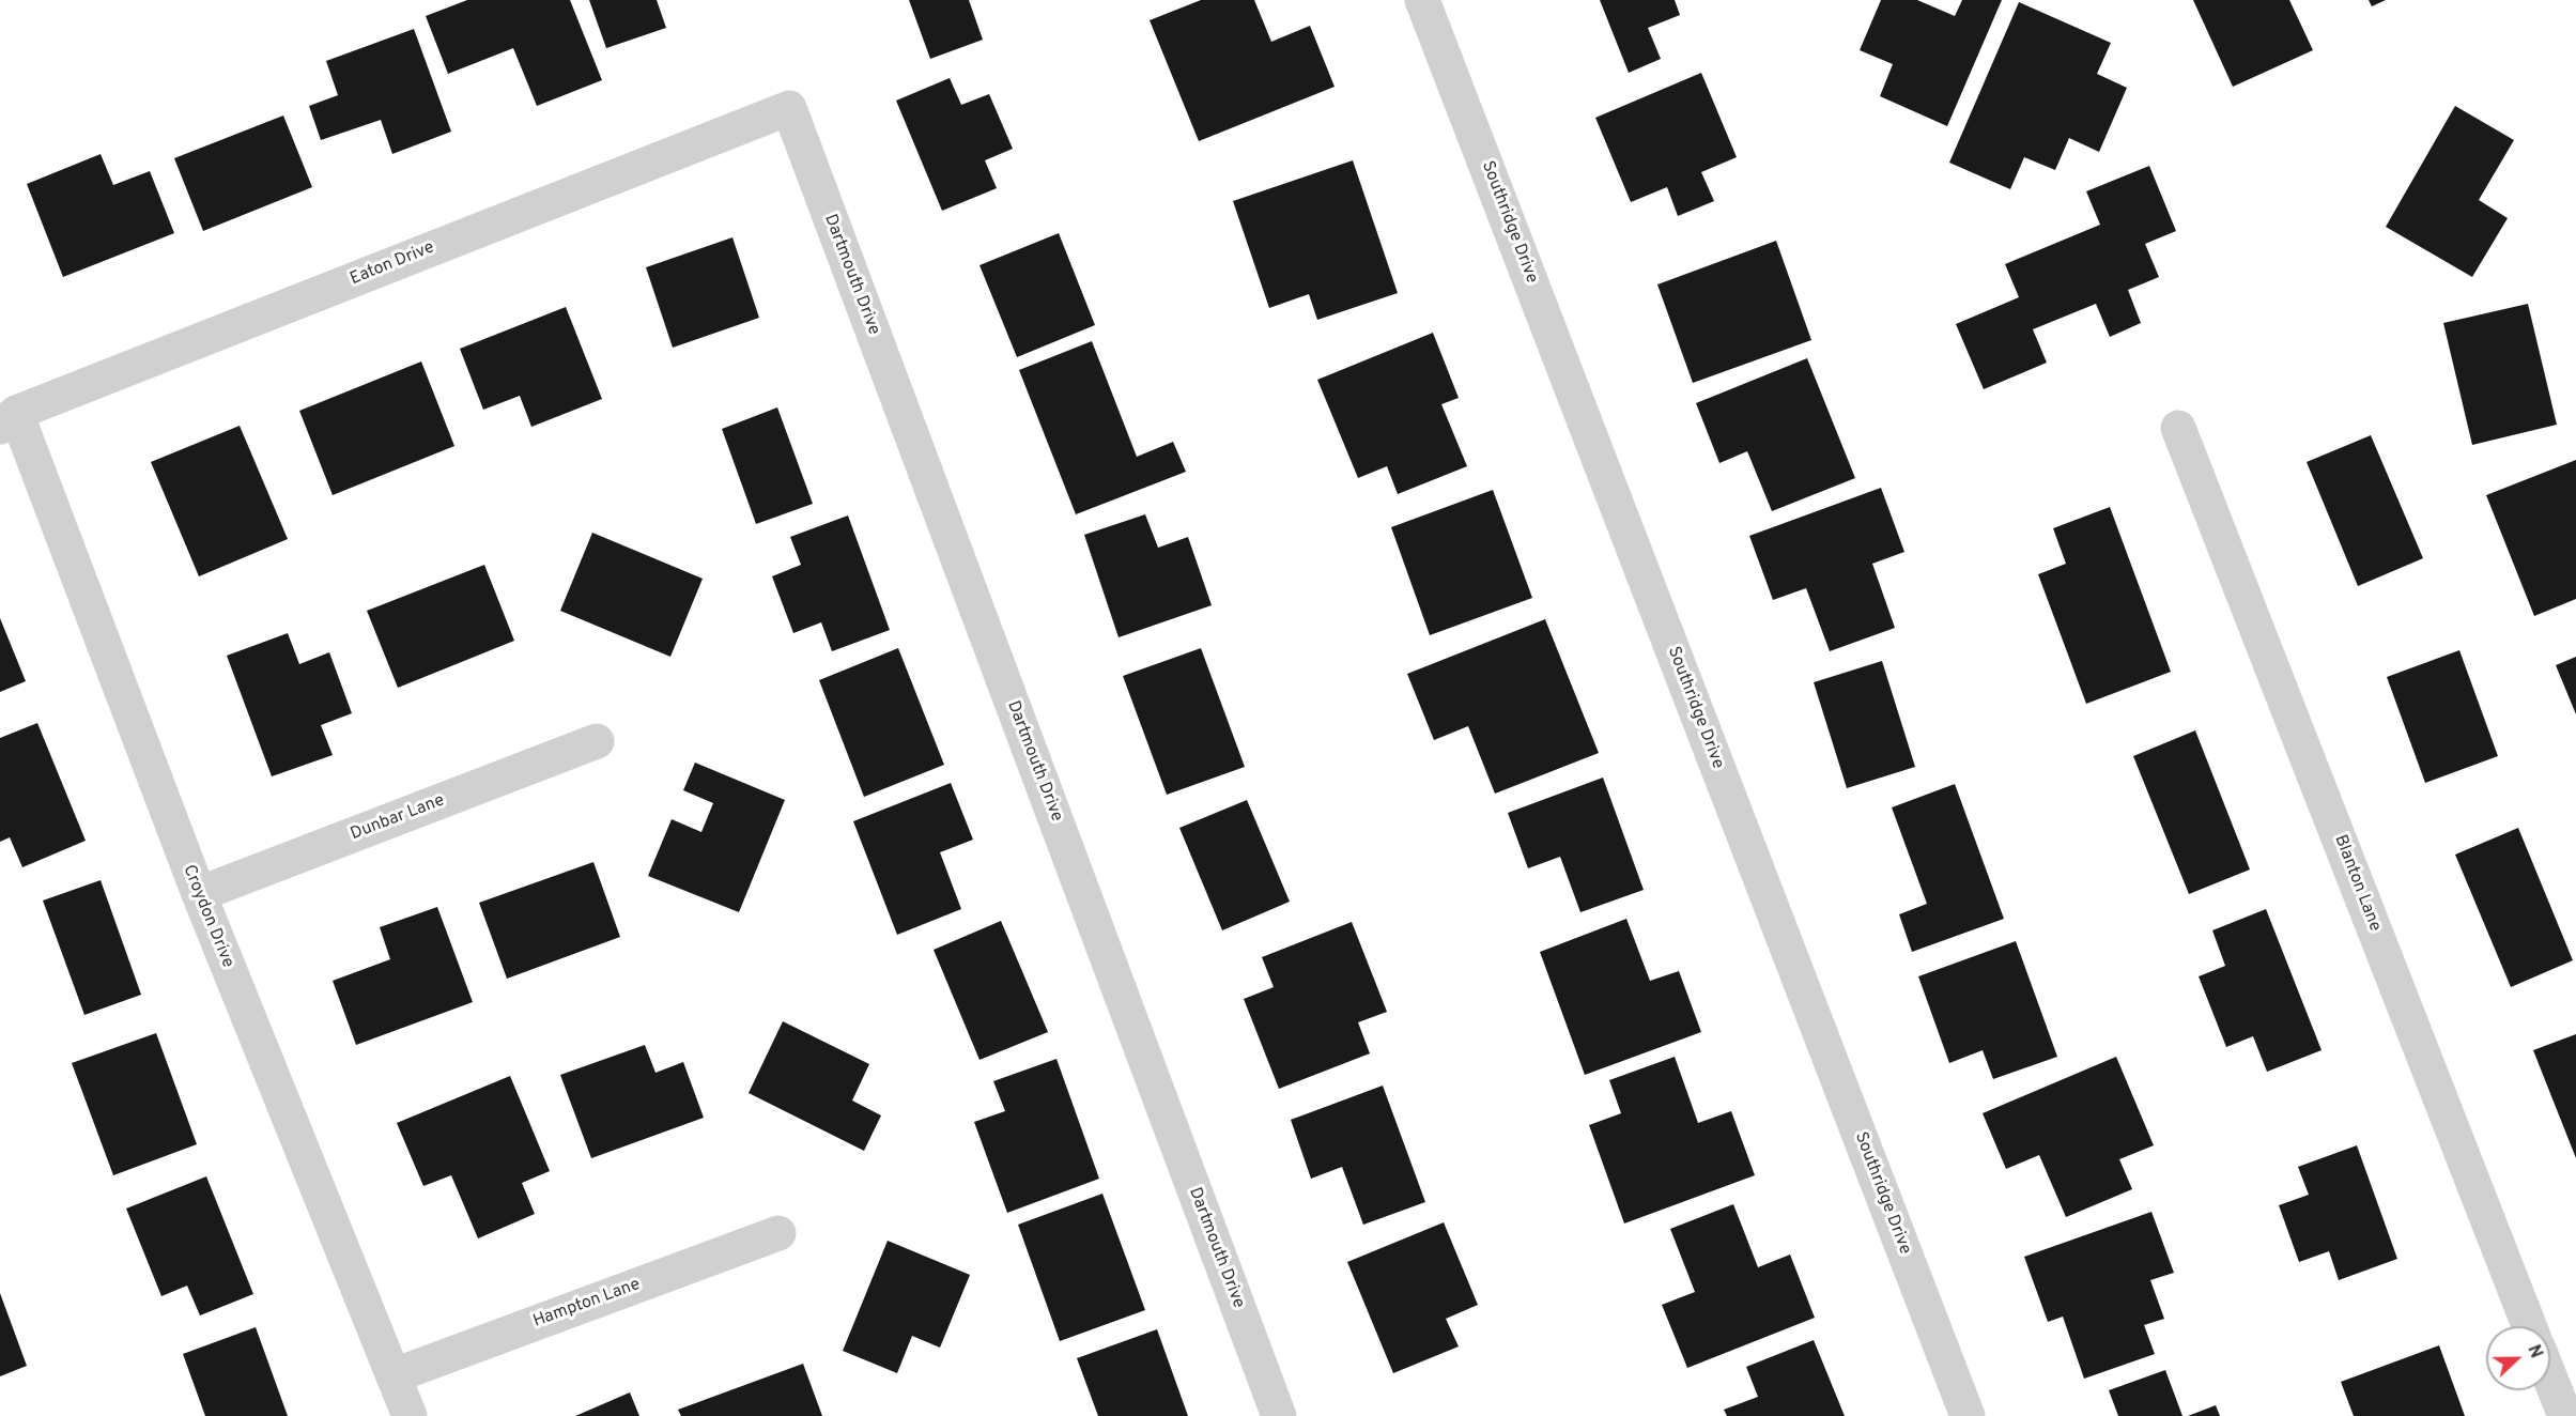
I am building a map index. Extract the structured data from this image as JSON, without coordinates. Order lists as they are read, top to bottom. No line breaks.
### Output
{"streets":{"street":["Southridge Drive","Eaton Drive","Dartmouth Drive","Dunbar Lane","Blanton Lane","Croydon Drive","Hampton Lane"]},"crossings":[["Eaton Drive","Dartmouth Drive"],["Eaton Drive","Croydon Drive"],["Dunbar Lane","Croydon Drive"],["Croydon Drive","Hampton Lane"]],"north":"right"}
